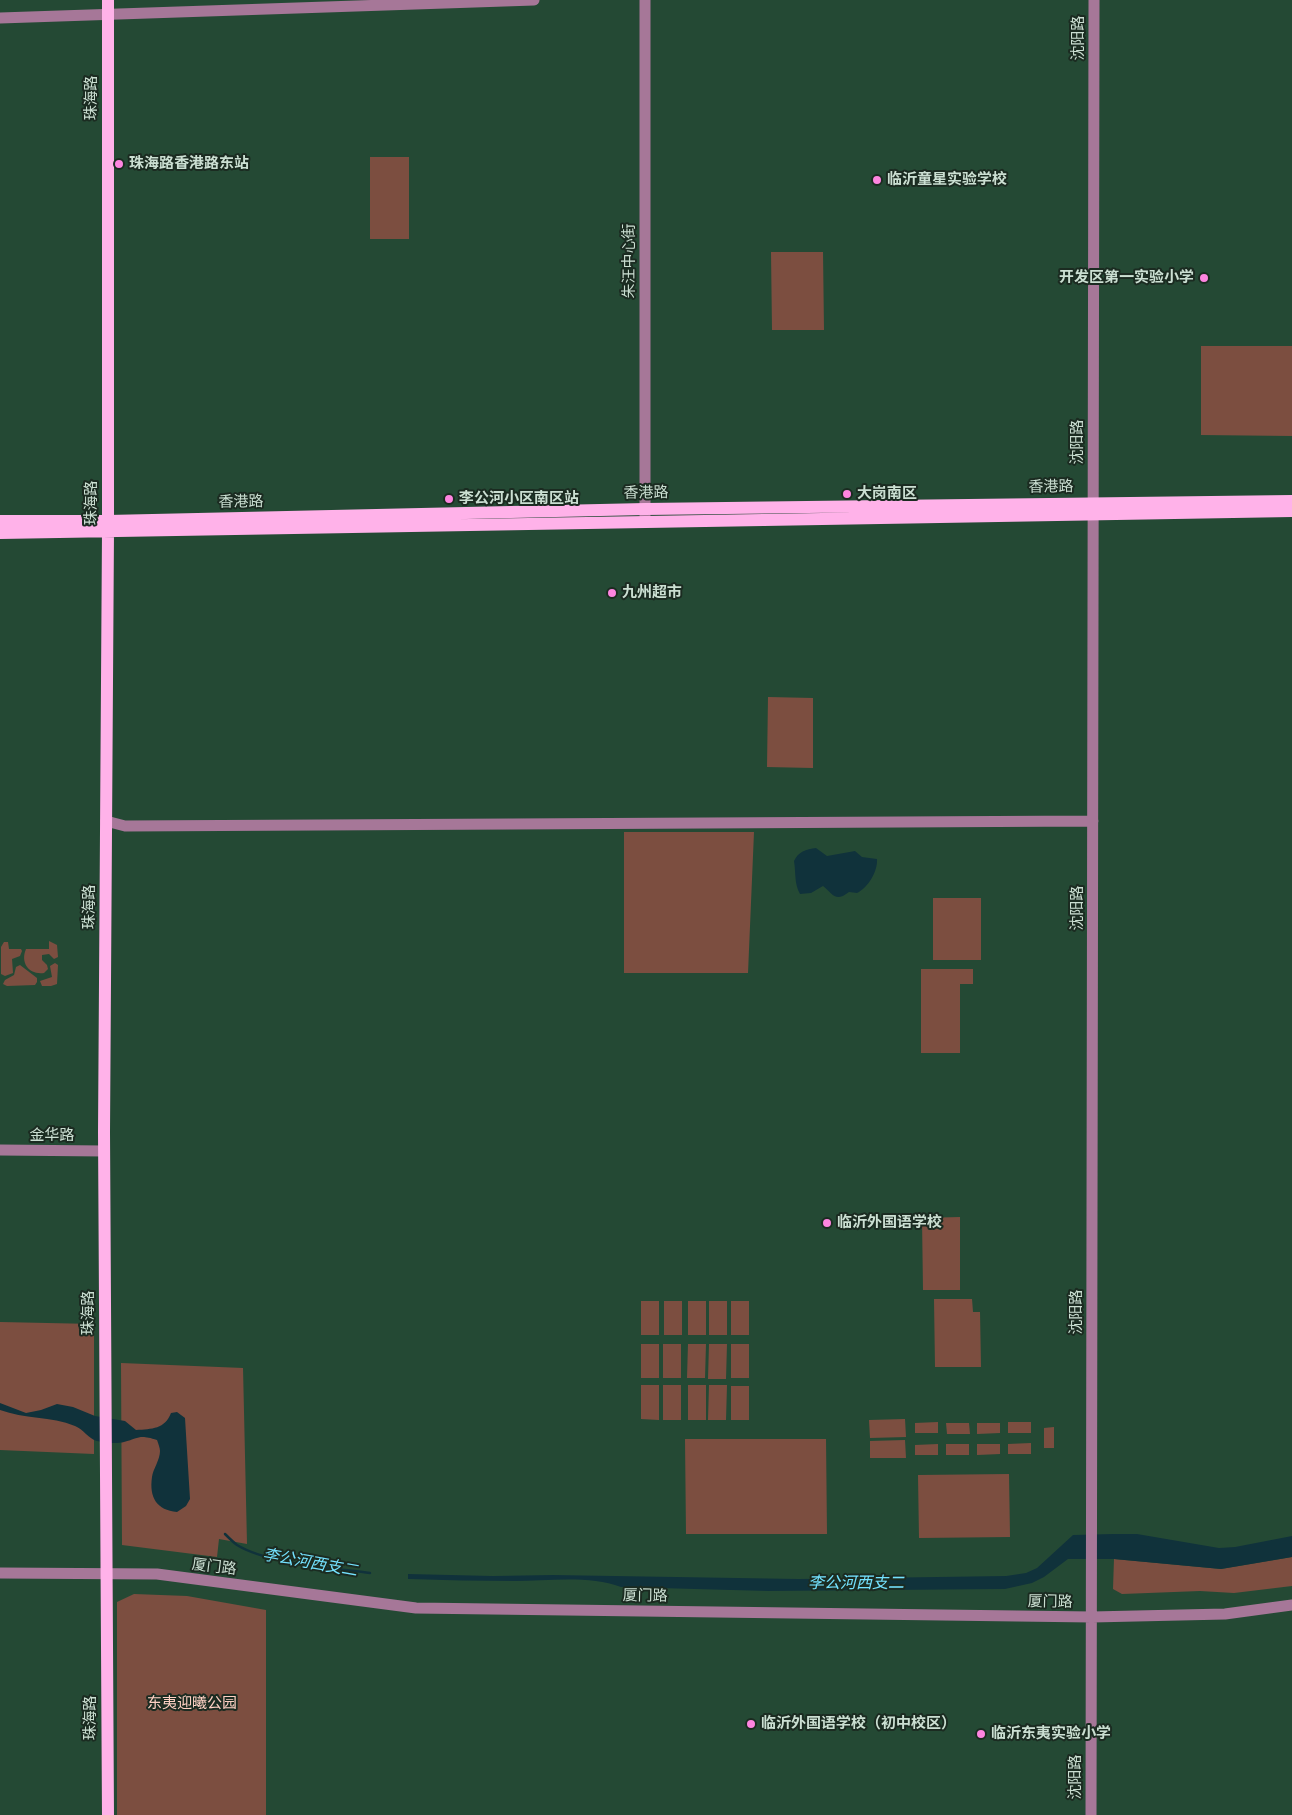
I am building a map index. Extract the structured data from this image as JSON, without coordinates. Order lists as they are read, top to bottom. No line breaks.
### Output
{"streets":{"main road":["珠海路","香港路"],"street":["沈阳路","朱汪中心街","金华路","厦门路"]},"crossings":[["沈阳路","香港路"],["沈阳路","厦门路"],["珠海路","香港路"],["珠海路","金华路"],["珠海路","厦门路"],["朱汪中心街","香港路"]],"water":["李公河西支二"],"parks":["东夷迎曦公园"],"places":["珠海路香港路东站","临沂童星实验学校","开发区第一实验小学","大岗南区","李公河小区南区站","九州超市","临沂外国语学校","临沂外国语学校（初中校区）","临沂东夷实验小学"]}
